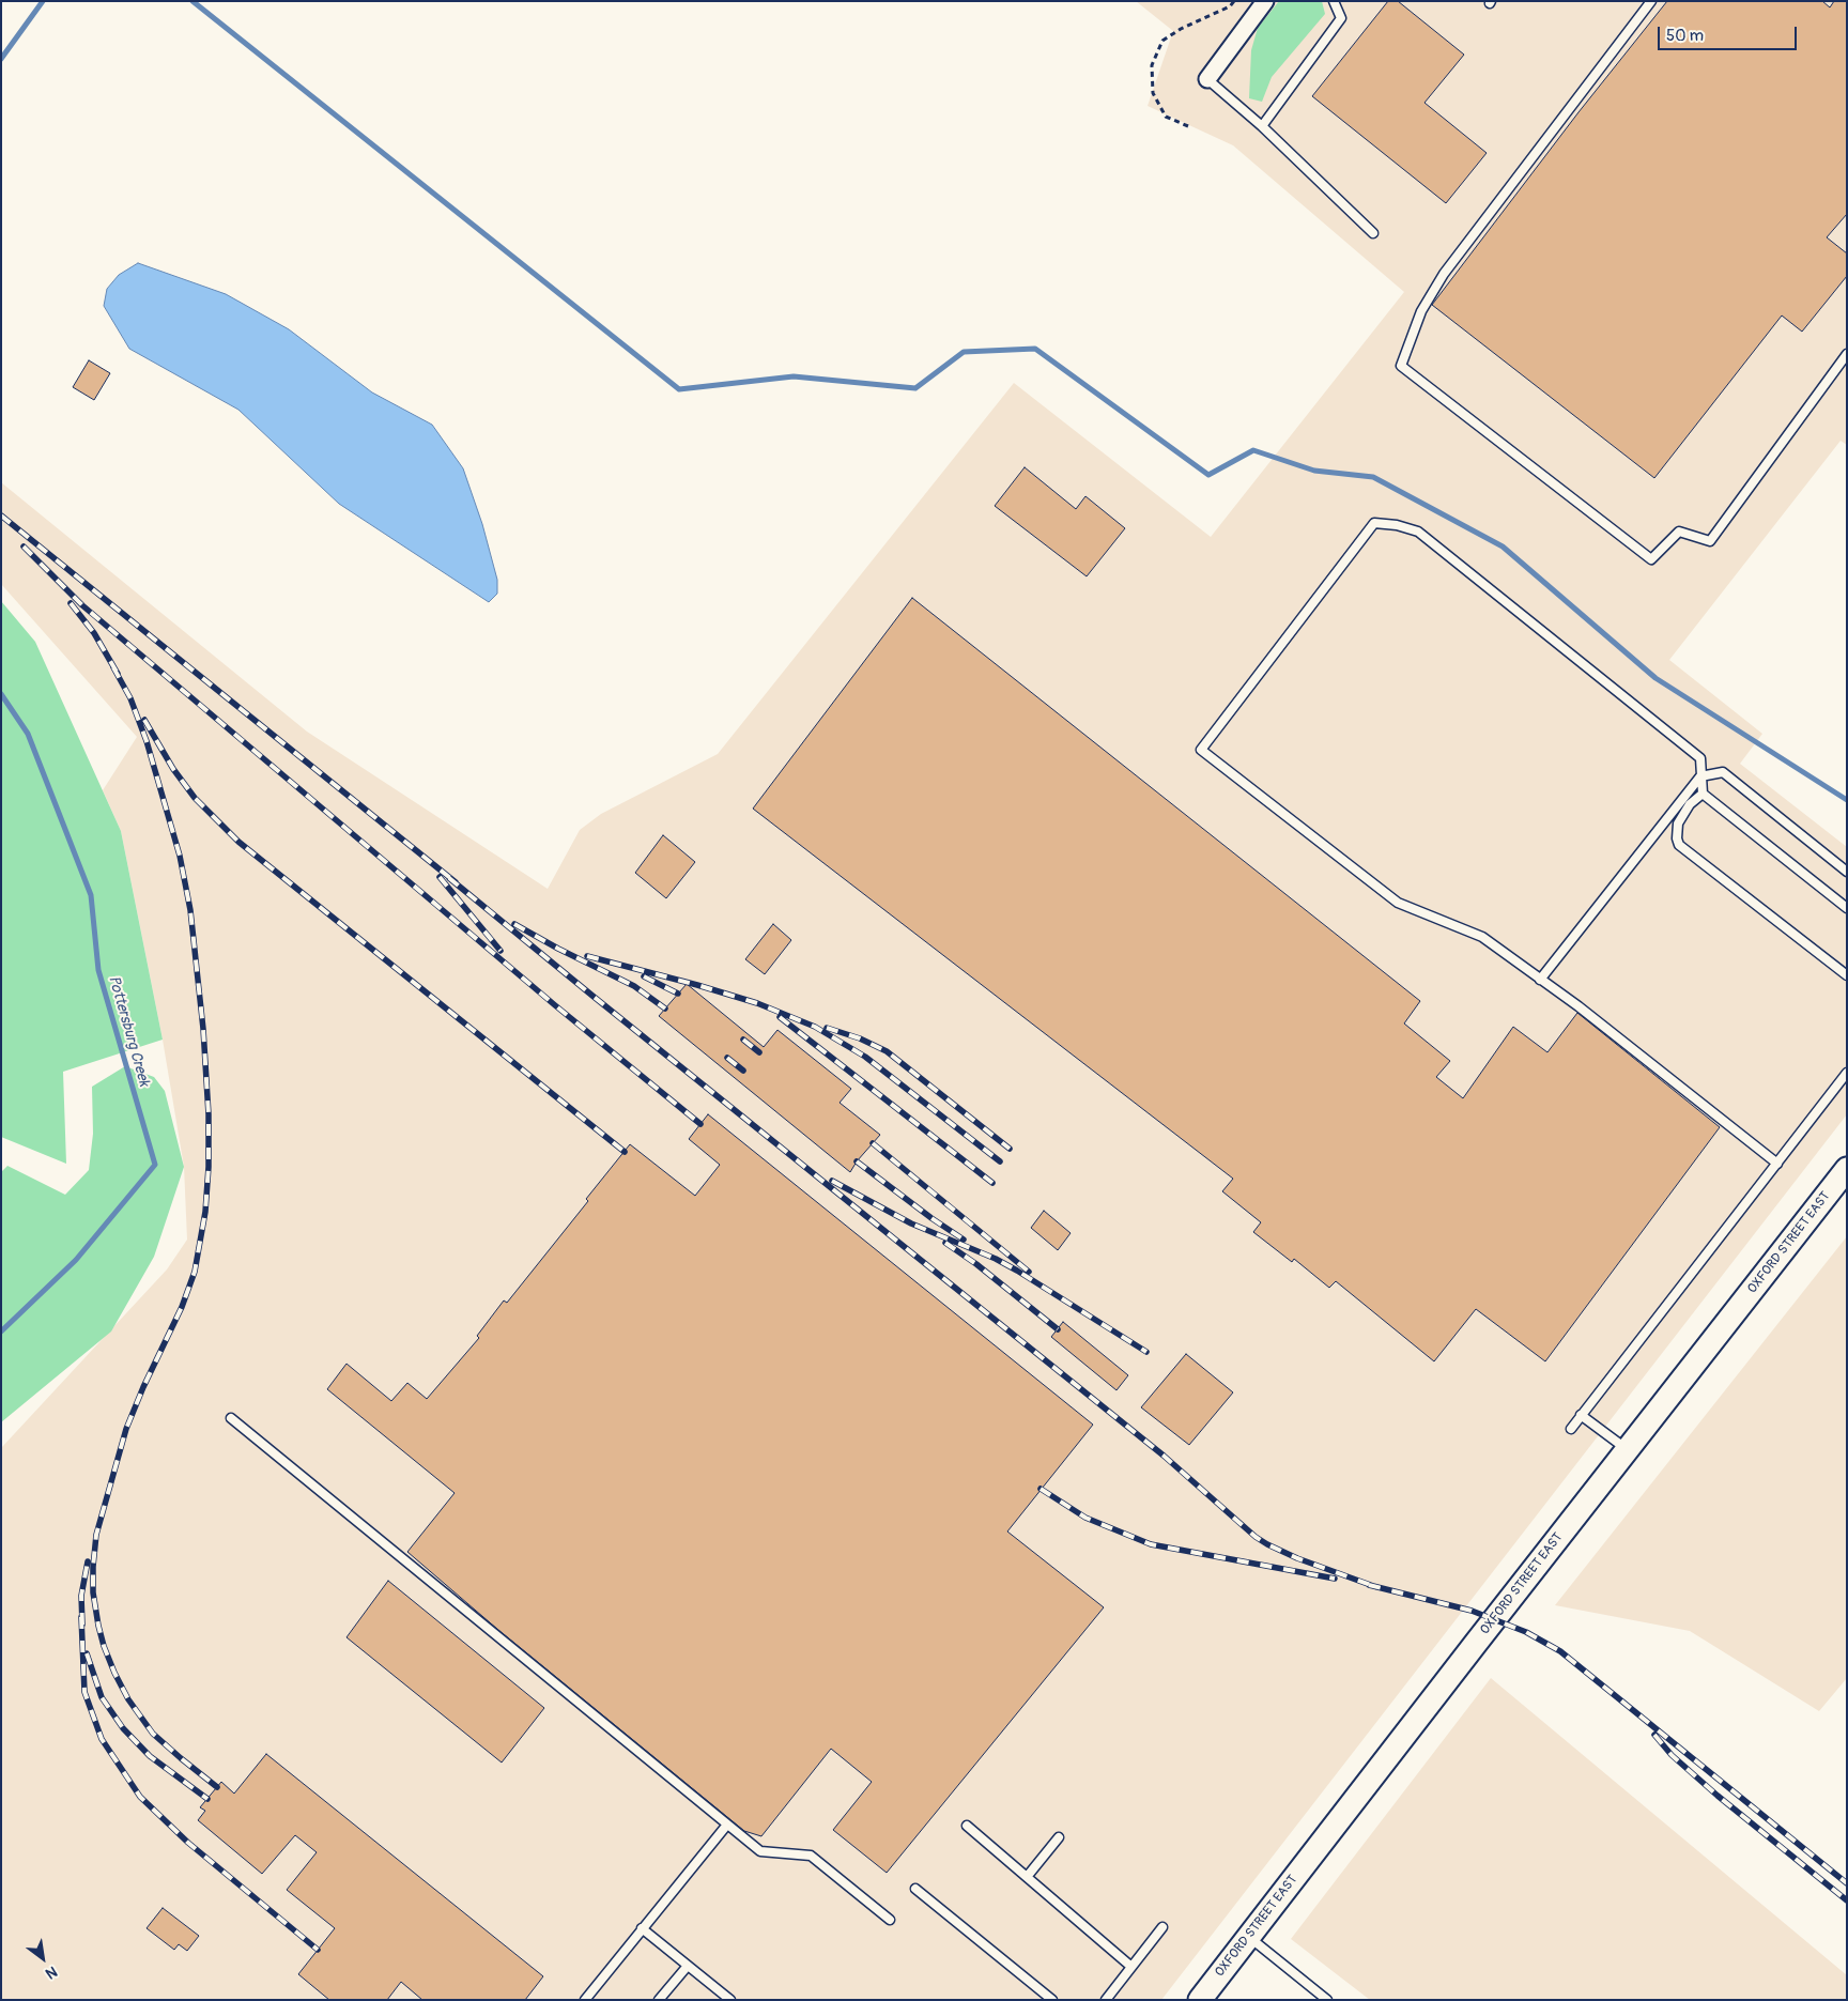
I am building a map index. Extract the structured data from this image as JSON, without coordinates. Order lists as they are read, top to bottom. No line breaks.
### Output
{"streets":{"main road":["OXFORD STREET EAST"]},"water":["Pottersburg Creek"],"scale_bar":"50 m","north":"bottom right"}
